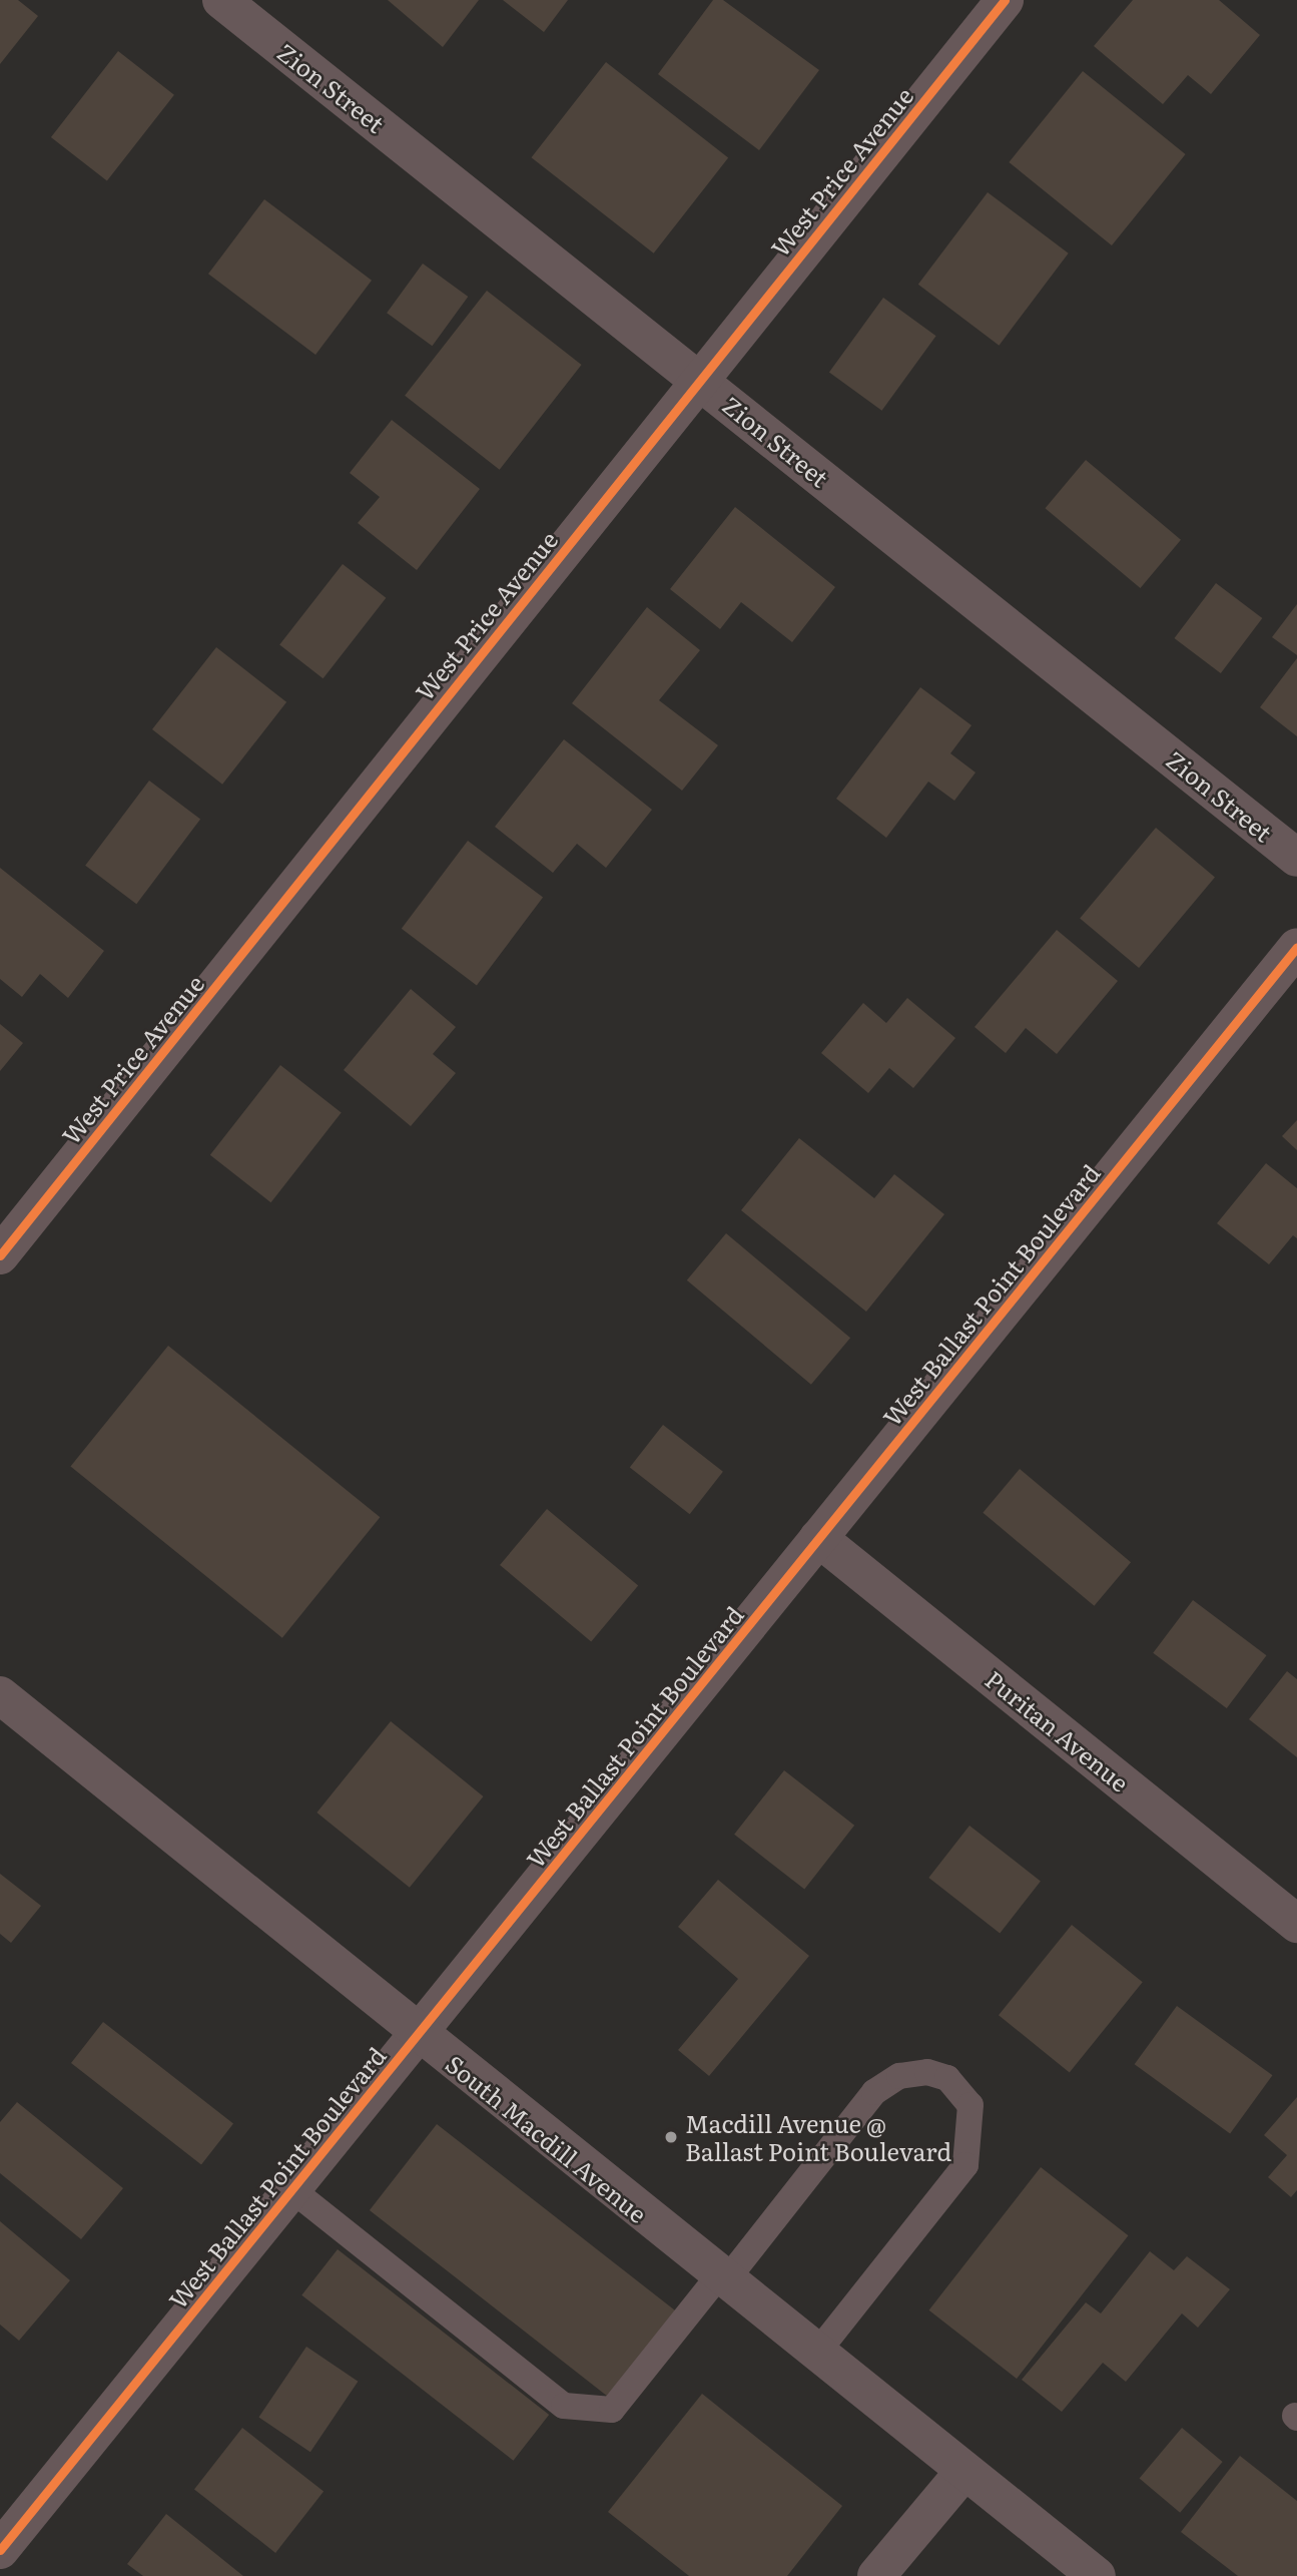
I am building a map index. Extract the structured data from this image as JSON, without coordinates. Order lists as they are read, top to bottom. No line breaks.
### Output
{"streets":{"street":["Zion Street","West Price Avenue","West Ballast Point Boulevard","Puritan Avenue","South Macdill Avenue"]},"crossings":[["Zion Street","West Price Avenue"],["West Ballast Point Boulevard","Puritan Avenue"],["West Ballast Point Boulevard","South Macdill Avenue"]],"places":["Macdill Avenue @ Ballast Point Boulevard"]}
